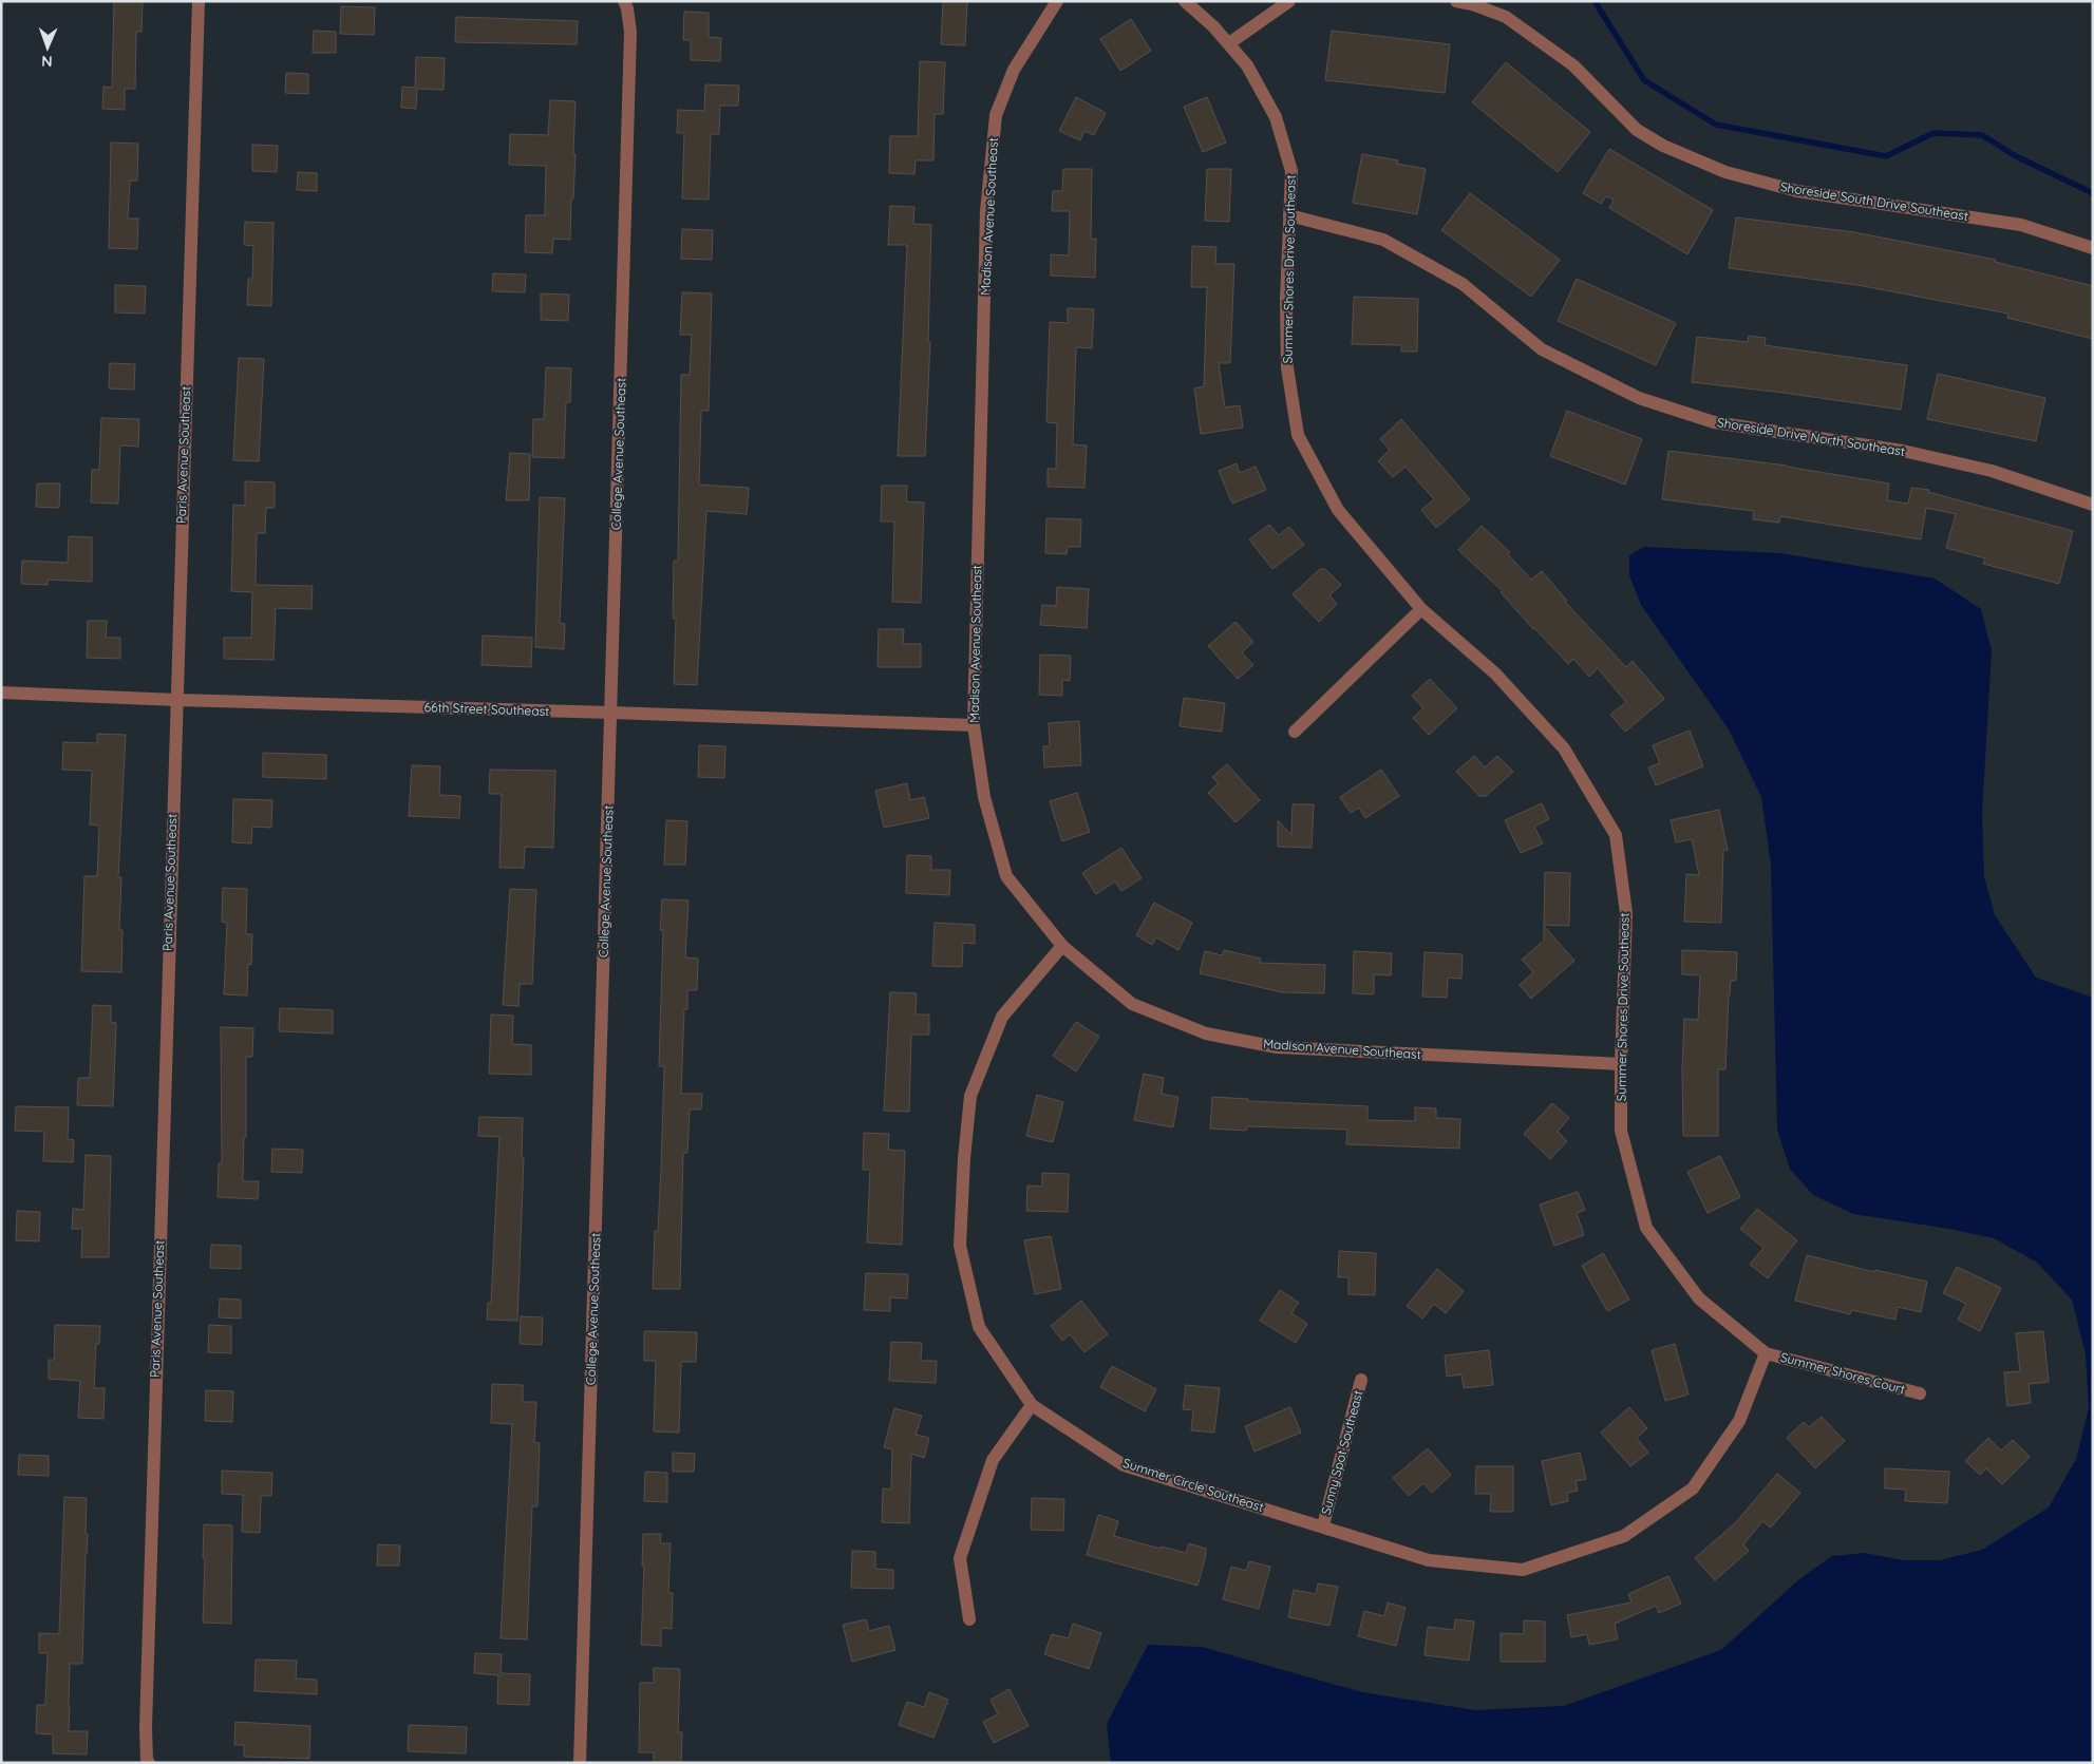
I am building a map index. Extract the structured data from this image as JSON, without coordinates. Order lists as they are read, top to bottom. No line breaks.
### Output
{"streets":{"street":["Shoreside South Drive Southeast","Madison Avenue Southeast","Summer Shores Drive Southeast","Shoreside Drive North Southeast","College Avenue Southeast","Paris Avenue Southeast","66th Street Southeast","Summer Shores Court","Sunny Spot Southeast","Summer Circle Southeast"]},"crossings":[["Madison Avenue Southeast","Summer Shores Drive Southeast"],["Madison Avenue Southeast","66th Street Southeast"],["Madison Avenue Southeast","Summer Circle Southeast"],["Summer Shores Drive Southeast","Shoreside Drive North Southeast"],["Summer Shores Drive Southeast","Summer Shores Court"],["Summer Shores Drive Southeast","Summer Circle Southeast"],["College Avenue Southeast","66th Street Southeast"],["Paris Avenue Southeast","66th Street Southeast"],["Summer Shores Court","Summer Circle Southeast"],["Sunny Spot Southeast","Summer Circle Southeast"]],"north":"bottom"}
